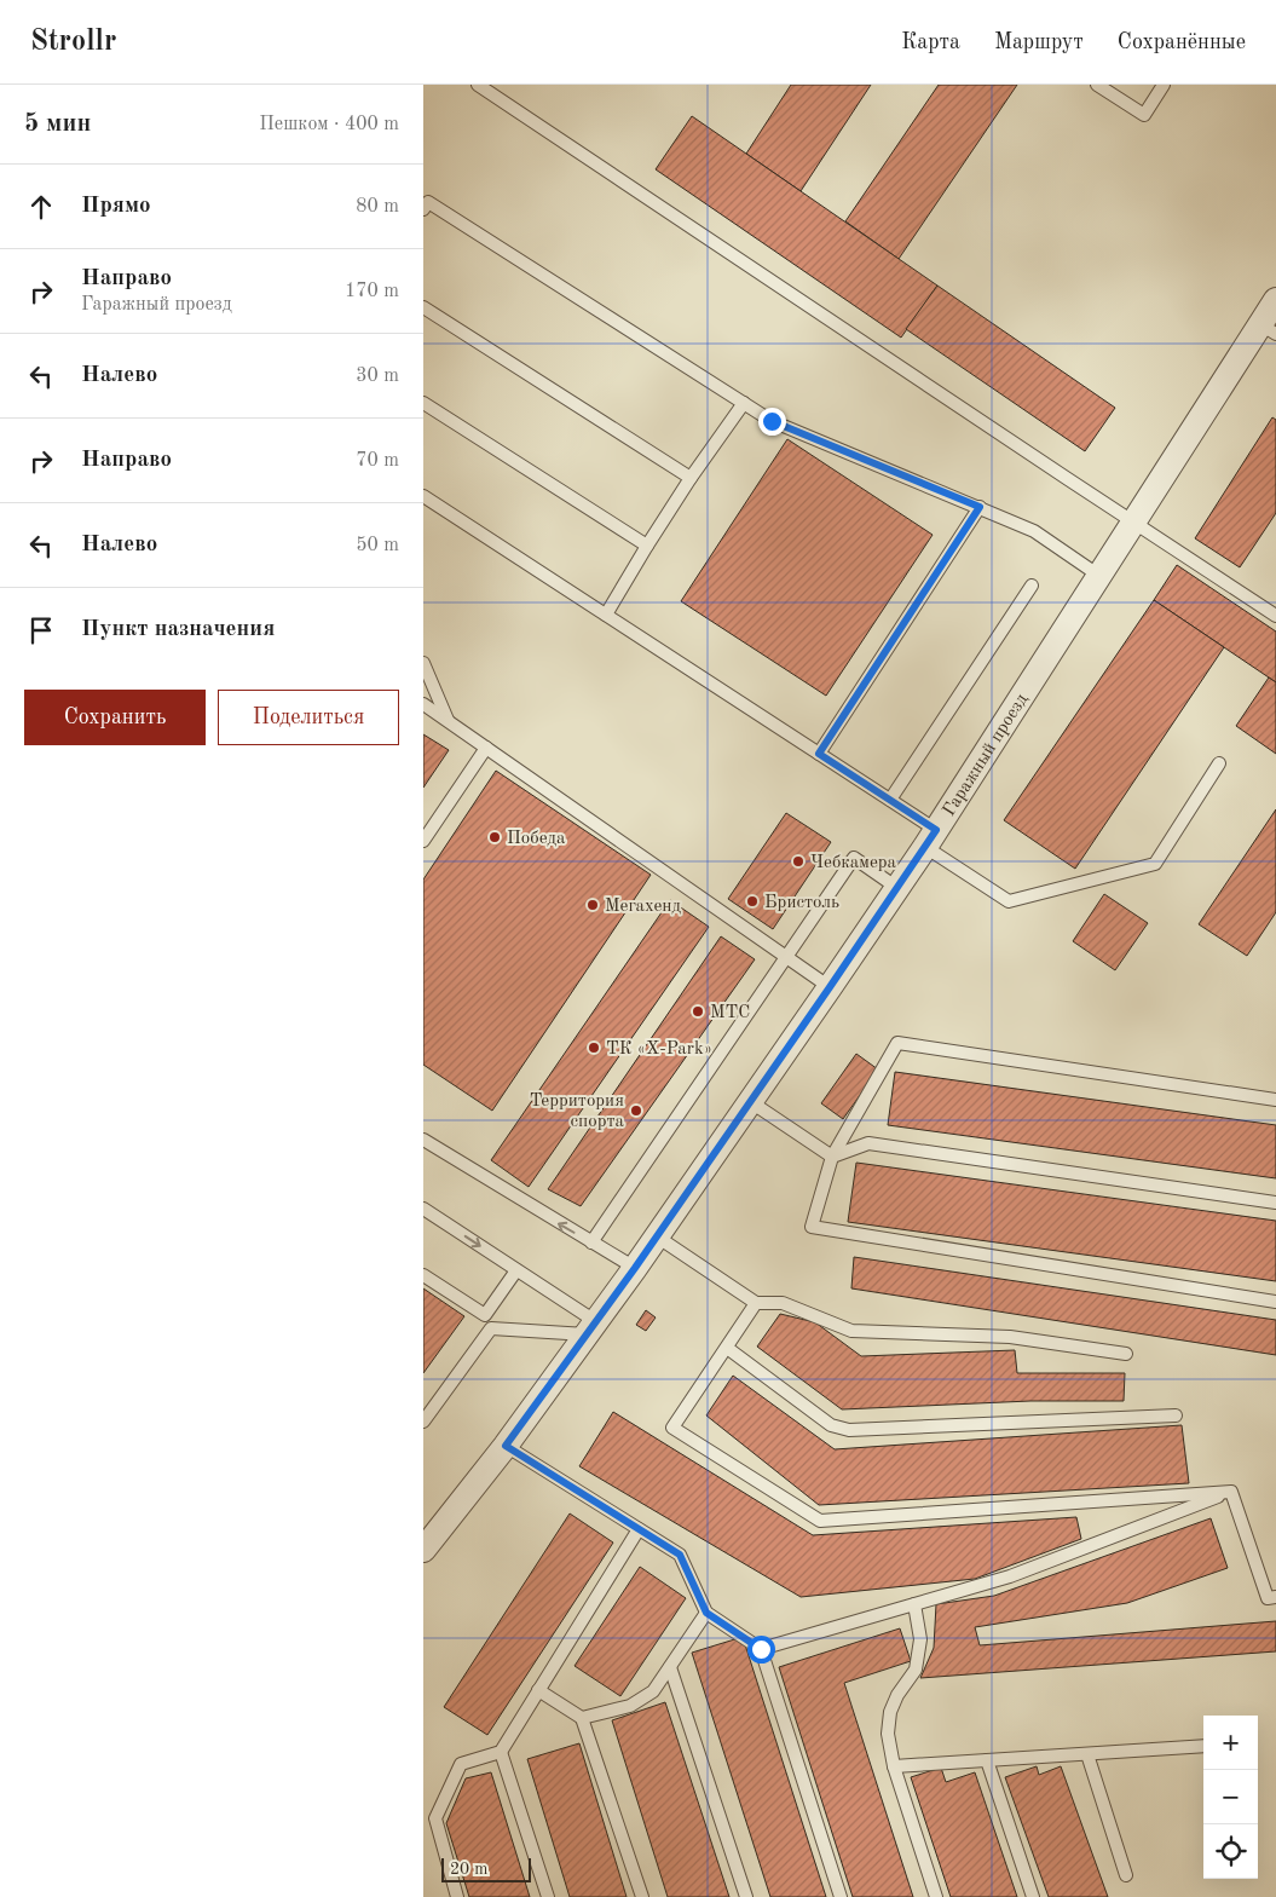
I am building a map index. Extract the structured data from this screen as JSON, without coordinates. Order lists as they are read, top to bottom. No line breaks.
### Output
{"streets":{"street":["Гаражный проезд"]},"places":["Победа","Чебкамера","Бристоль","Мегахенд","МТС","ТК «X-Park»","Территория спорта"],"scale_bar":"20 m","page":{"header":"Strollr","nav":["Карта","Маршрут","Сохранённые"],"heading":["5 мин","Пешком · 400 m"],"list":[["Прямо","80 m"],["Направо","Гаражный проезд","170 m"],["Налево","30 m"],["Направо","70 m"],["Налево","50 m"],"Пункт назначения"],"buttons":["Сохранить","Поделиться"],"map_buttons":["+","−"],"scale":"20 m"}}
